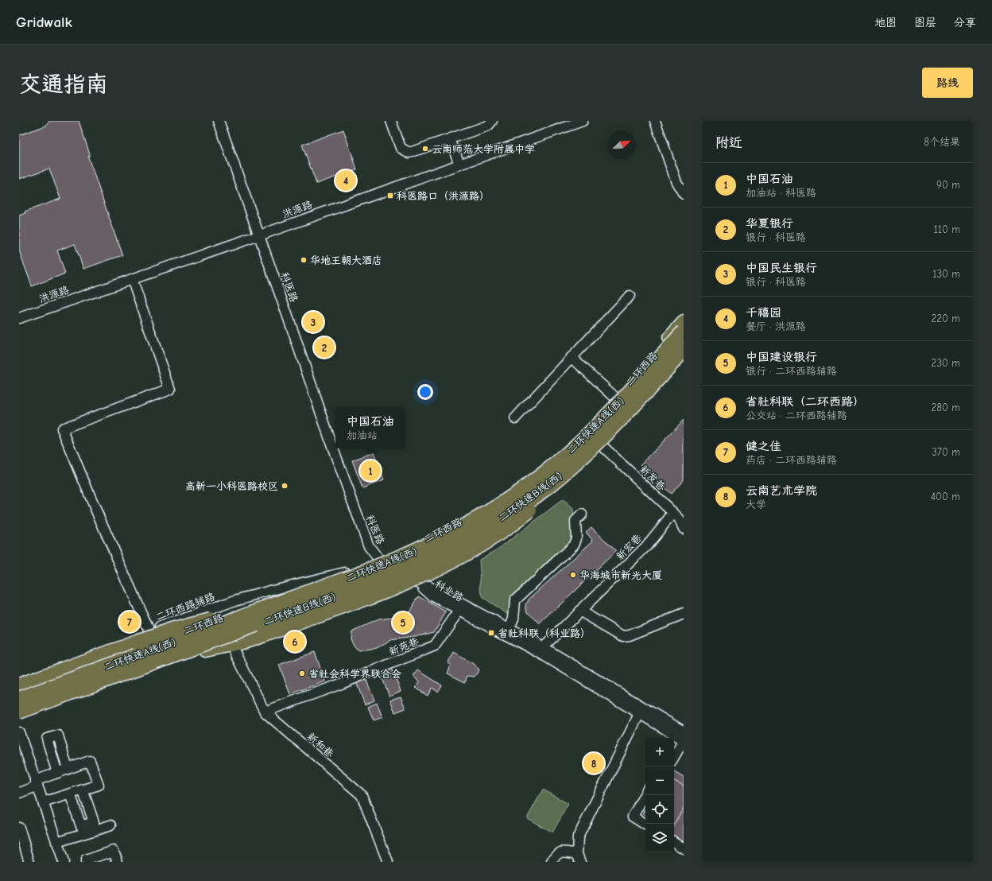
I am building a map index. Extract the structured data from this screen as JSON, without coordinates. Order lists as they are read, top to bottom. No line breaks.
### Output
{"streets":{"highway":["二环快速A线(西)","二环快速B线(西)"],"main road":["二环西路"],"street":["洪源路","科医路","新发巷","新宏巷","科业路","二环西路辅路","新苑巷","新和巷"]},"crossings":[["洪源路","科医路"],["科医路","二环西路"],["科医路","科业路"],["二环西路","二环西路辅路"],["新发巷","新宏巷"],["新宏巷","科业路"],["科业路","新苑巷"],["新苑巷","新和巷"]],"places":{"other":["云南师范大学附属中学","华地王朝大酒店","高新一小科医路校区","华海城市新光大厦","省社会科学界联合会"],"transit":["科医路口（洪源路）","省社科联（科业路）"]},"north":"top right","page":{"header":"Gridwalk","nav":["地图","图层","分享"],"buttons":"路线","title":"交通指南","heading":["附近","8个结果"],"list":[{"mark":"1","name":"中国石油","note":"加油站 · 科医路","value":"90 m"},{"mark":"2","name":"华夏银行","note":"银行 · 科医路","value":"110 m"},{"mark":"3","name":"中国民生银行","note":"银行 · 科医路","value":"130 m"},{"mark":"4","name":"千禧园","note":"餐厅 · 洪源路","value":"220 m"},{"mark":"5","name":"中国建设银行","note":"银行 · 二环西路辅路","value":"230 m"},{"mark":"6","name":"省社科联（二环西路）","note":"公交站 · 二环西路辅路","value":"280 m"},{"mark":"7","name":"健之佳","note":"药店 · 二环西路辅路","value":"370 m"},{"mark":"8","name":"云南艺术学院","note":"大学","value":"400 m"}],"pins":["4","3","2","1","7","5","6","8"],"popup":["中国石油","加油站"],"map_buttons":["+","−"]}}
